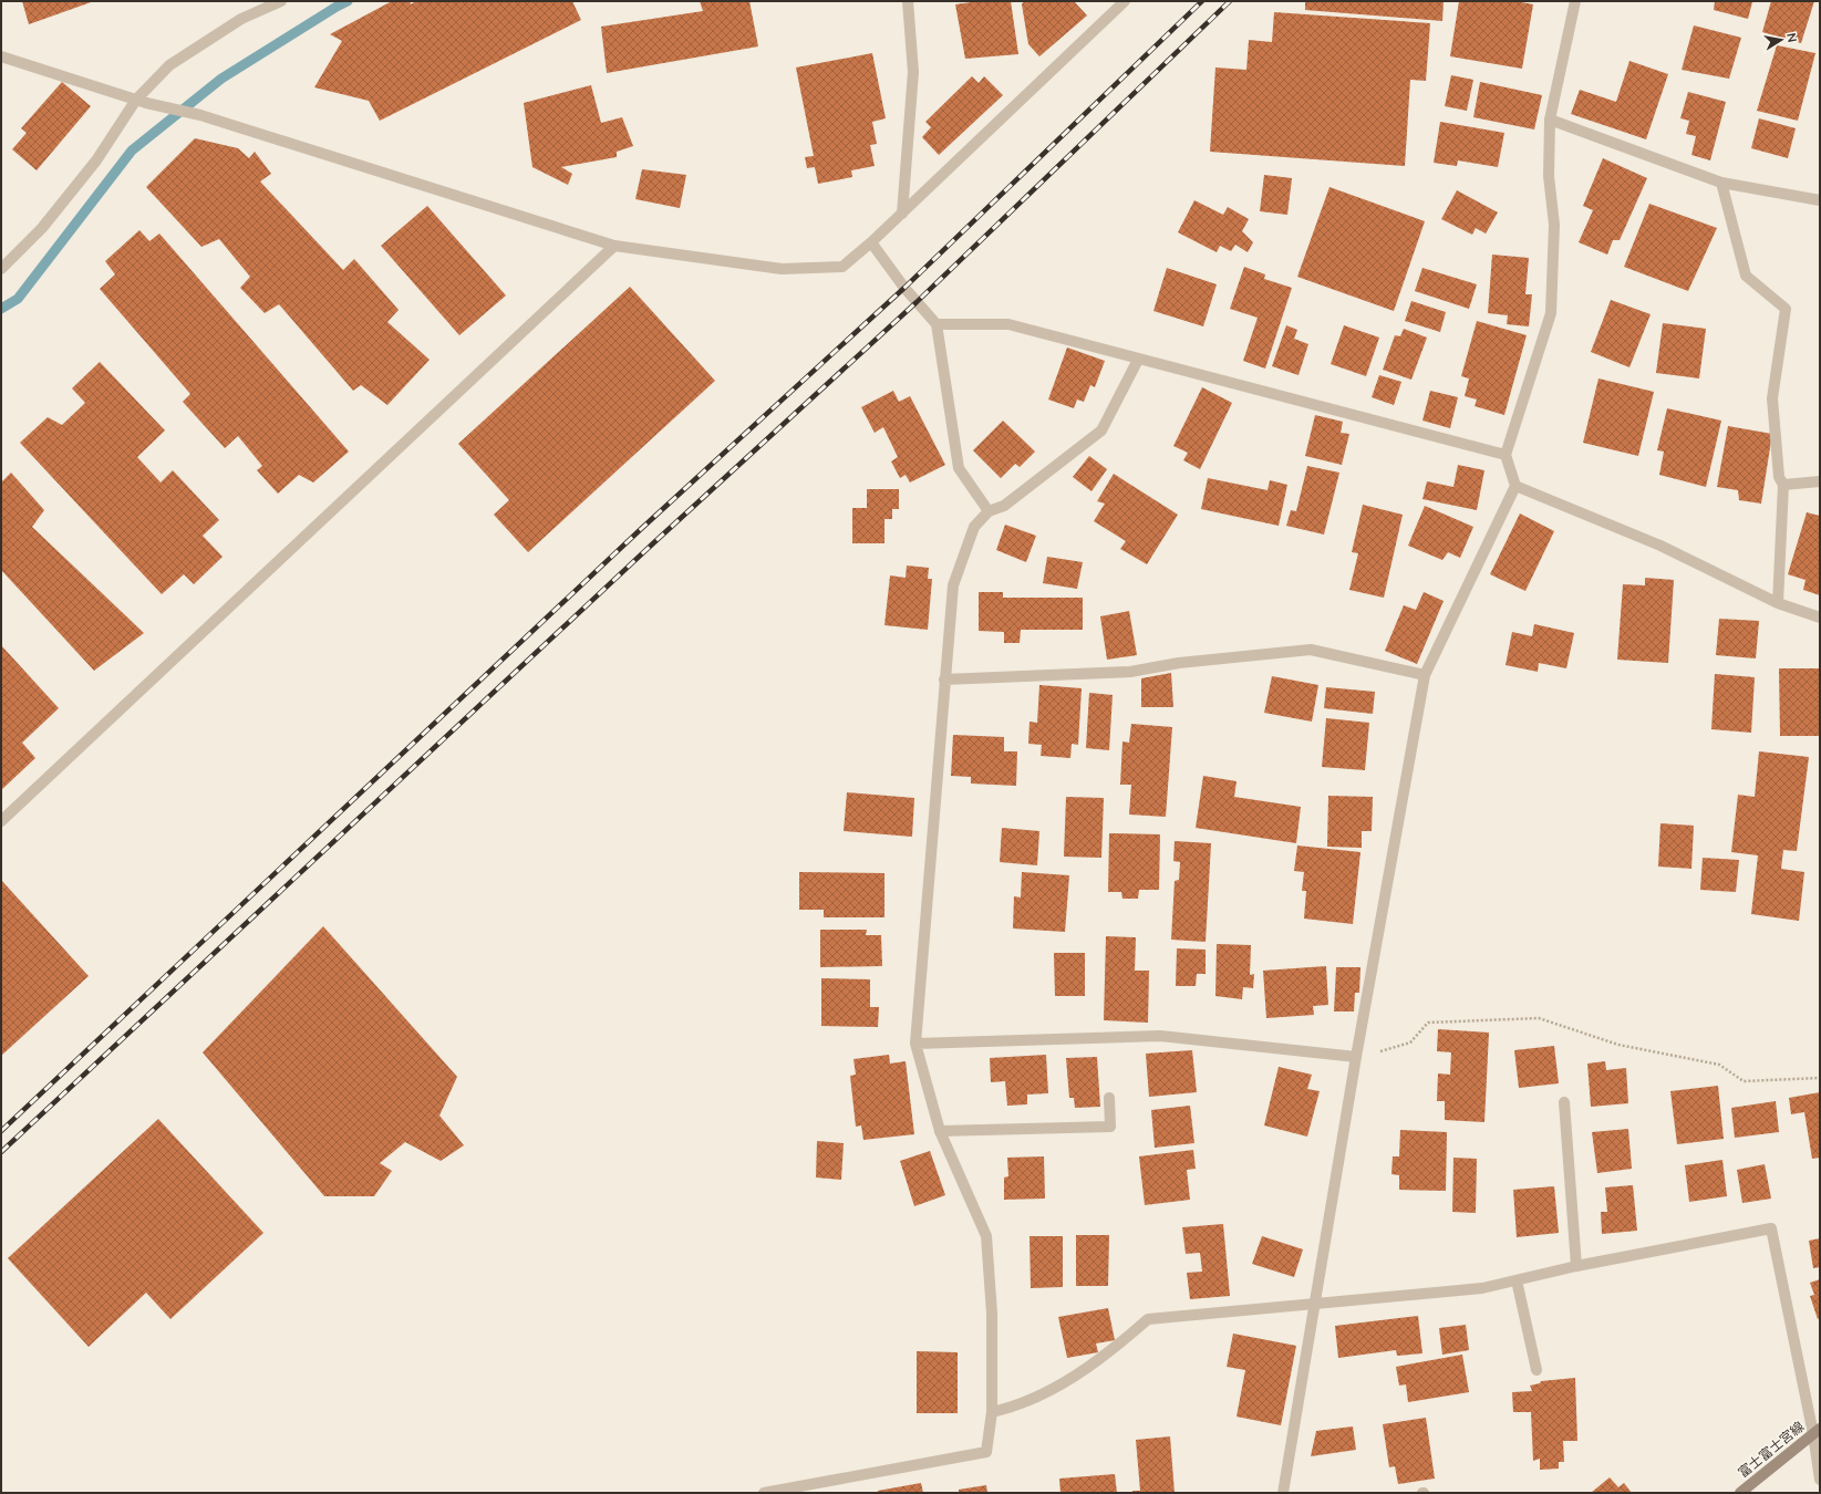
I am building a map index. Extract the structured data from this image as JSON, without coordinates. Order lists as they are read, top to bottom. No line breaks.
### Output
{"streets":{"main road":["富士富士宮線"]},"north":"right"}
